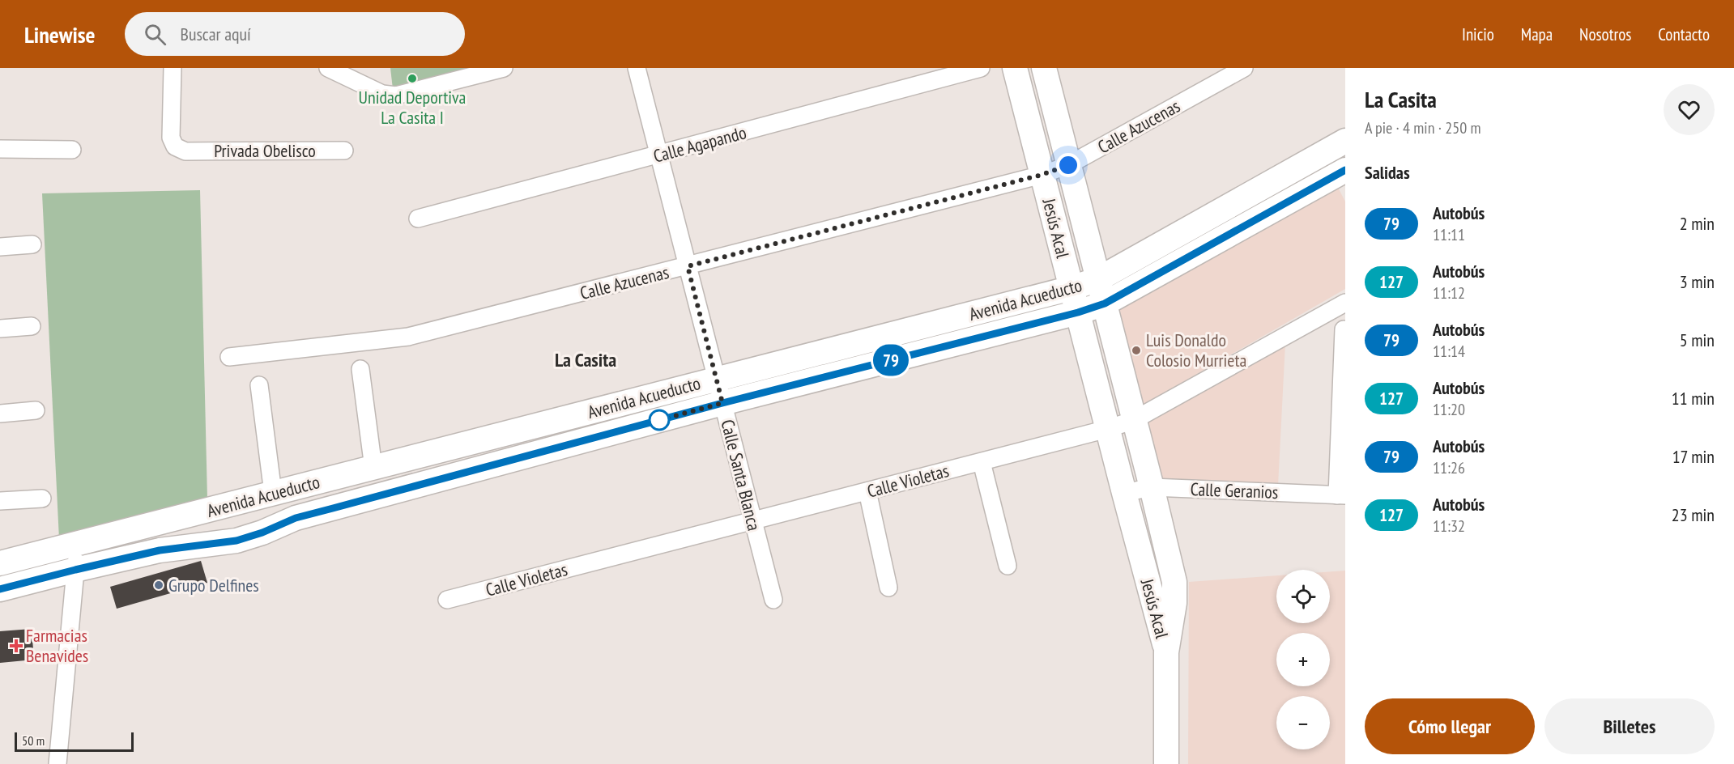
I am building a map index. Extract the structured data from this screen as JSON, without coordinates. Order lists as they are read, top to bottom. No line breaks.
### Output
{"streets":{"street":["Calle Azucenas","Calle Agapando","Privada Obelisco","Jesús Acal","Avenida Acueducto","Calle Santa Blanca","Calle Violetas","Calle Geranios"]},"crossings":[["Calle Azucenas","Jesús Acal"],["Calle Azucenas","Calle Santa Blanca"],["Calle Agapando","Calle Santa Blanca"],["Jesús Acal","Avenida Acueducto"],["Jesús Acal","Calle Violetas"],["Jesús Acal","Calle Geranios"],["Avenida Acueducto","Calle Santa Blanca"],["Calle Santa Blanca","Calle Violetas"]],"districts":["La Casita"],"places":{"other":["Unidad Deportiva La Casita I","Luis Donaldo Colosio Murrieta","Grupo Delfines"],"health":["Farmacias Benavides"]},"lines":["bus line 79"],"scale_bar":"50 m","page":{"header":"Linewise","search":"Buscar aquí","nav":["Inicio","Mapa","Nosotros","Contacto"],"on_map":"79","heading":[["La Casita","A pie · 4 min · 250 m"],"Salidas"],"list":[{"mark":"79","name":"Autobús","note":"11:11","value":"2 min"},{"mark":"127","name":"Autobús","note":"11:12","value":"3 min"},{"mark":"79","name":"Autobús","note":"11:14","value":"5 min"},{"mark":"127","name":"Autobús","note":"11:20","value":"11 min"},{"mark":"79","name":"Autobús","note":"11:26","value":"17 min"},{"mark":"127","name":"Autobús","note":"11:32","value":"23 min"}],"map_buttons":["+","−"],"buttons":["Cómo llegar","Billetes"],"scale":"50 m"}}
